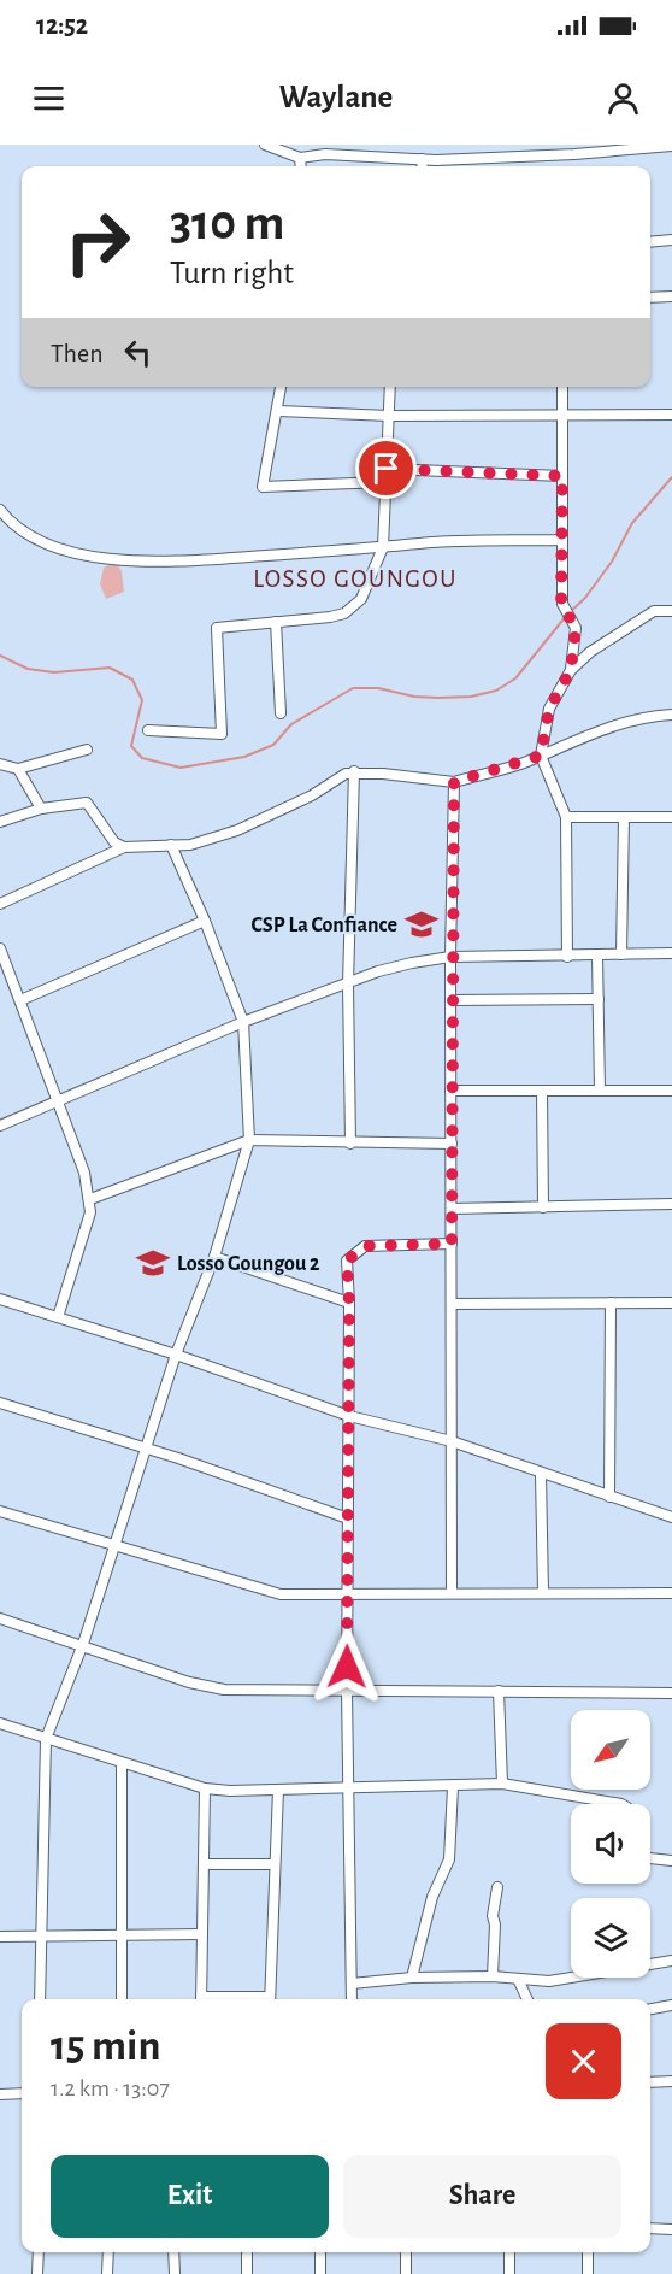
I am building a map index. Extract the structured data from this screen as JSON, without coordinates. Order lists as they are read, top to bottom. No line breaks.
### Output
{"districts":["LOSSO GOUNGOU"],"places":{"school or university":["CSP La Confiance","Losso Goungou 2"]},"north":"bottom left","page":{"status":"12:52","header":"Waylane","turn":["310 m","Turn right"],"then":"Then","heading":["15 min","1.2 km · 13:07"],"buttons":["Exit","Share"]}}
